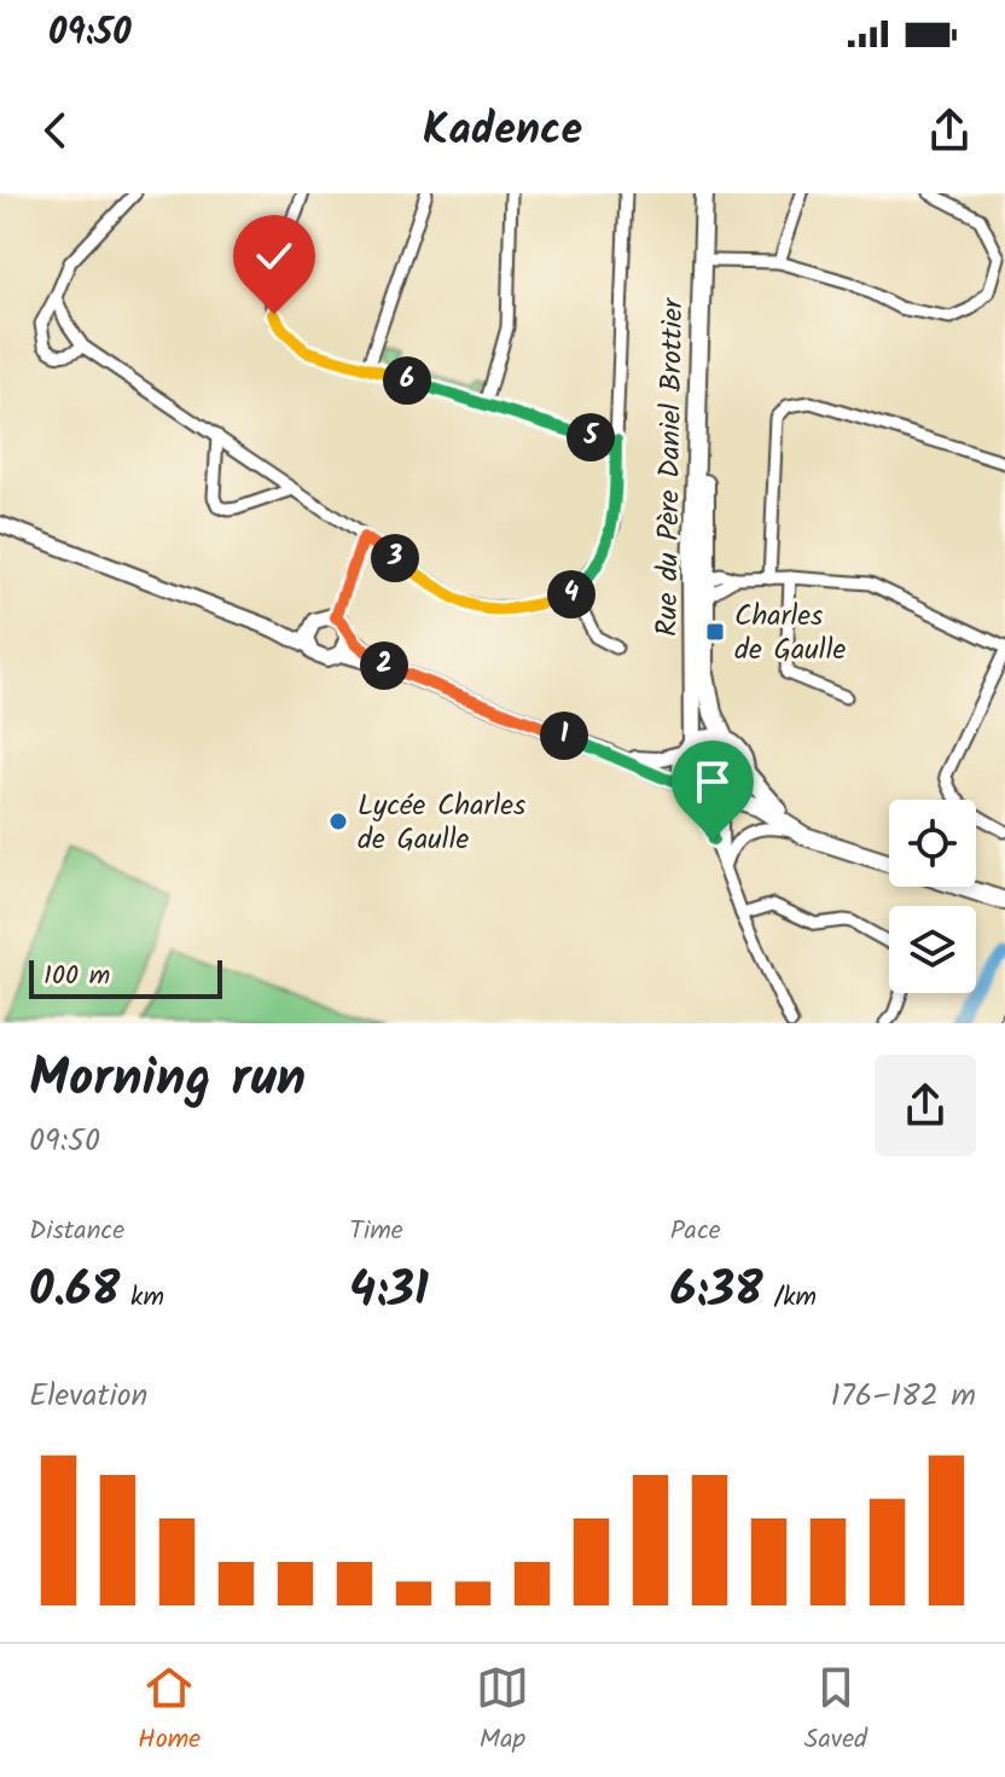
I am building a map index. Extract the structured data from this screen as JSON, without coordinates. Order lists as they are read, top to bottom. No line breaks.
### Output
{"streets":{"main road":["Rue du Père Daniel Brottier"]},"places":{"transit":["Charles de Gaulle"],"other":["Lycée Charles de Gaulle"]},"scale_bar":"100 m","page":{"status":"09:50","header":"Kadence","pins":["6","5","3","4","2","1"],"scale":"100 m","heading":["Morning run","09:50"],"stats":[["Distance","0.68 km"],["Time","4:31"],["Pace","6:38 /km"]],"chart":["Elevation","176–182 m"],"tabs":["Home","Map","Saved"]}}
